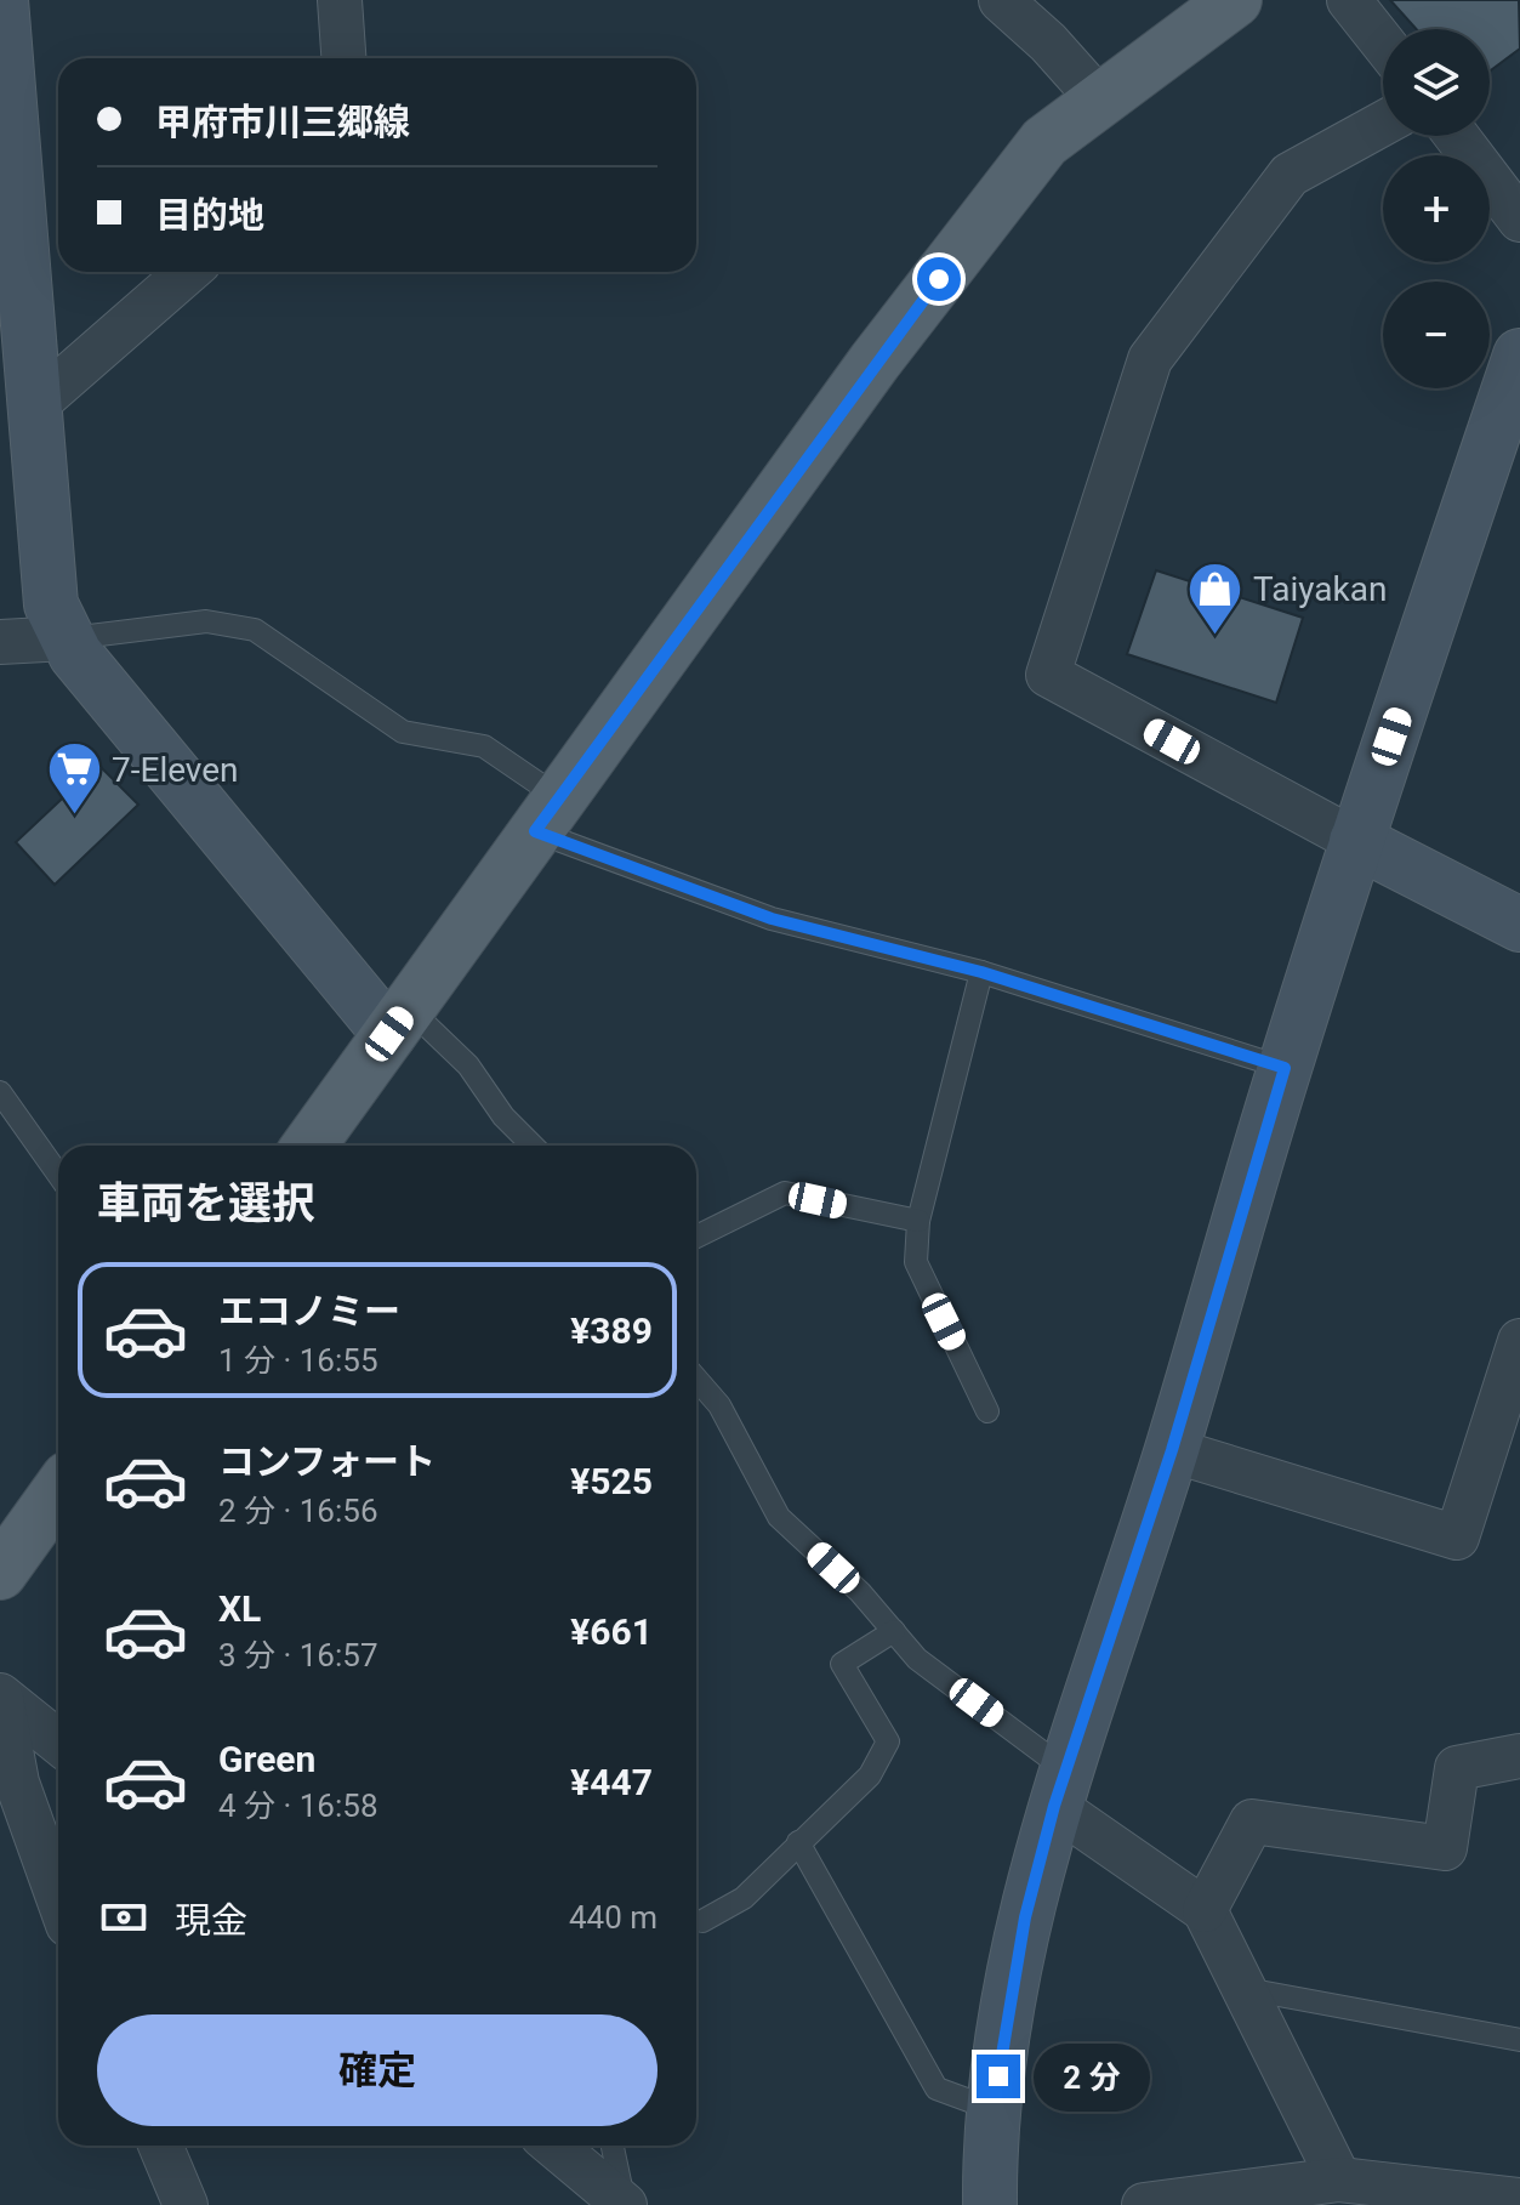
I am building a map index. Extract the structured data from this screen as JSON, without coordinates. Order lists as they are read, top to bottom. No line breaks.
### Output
{"places":{"shop":["Taiyakan"],"supermarket":["7-Eleven"]},"page":{"map_buttons":["+","−"],"banner":["甲府市川三郷線","目的地"],"heading":"車両を選択","list":[{"name":"エコノミー","note":"1 分 · 16:55","value":"¥389"},{"name":"コンフォート","note":"2 分 · 16:56","value":"¥525"},{"name":"XL","note":"3 分 · 16:57","value":"¥661"},{"name":"Green","note":"4 分 · 16:58","value":"¥447"}],"pay":["現金","440 m"],"buttons":"確定","bubble":"2 分"}}
